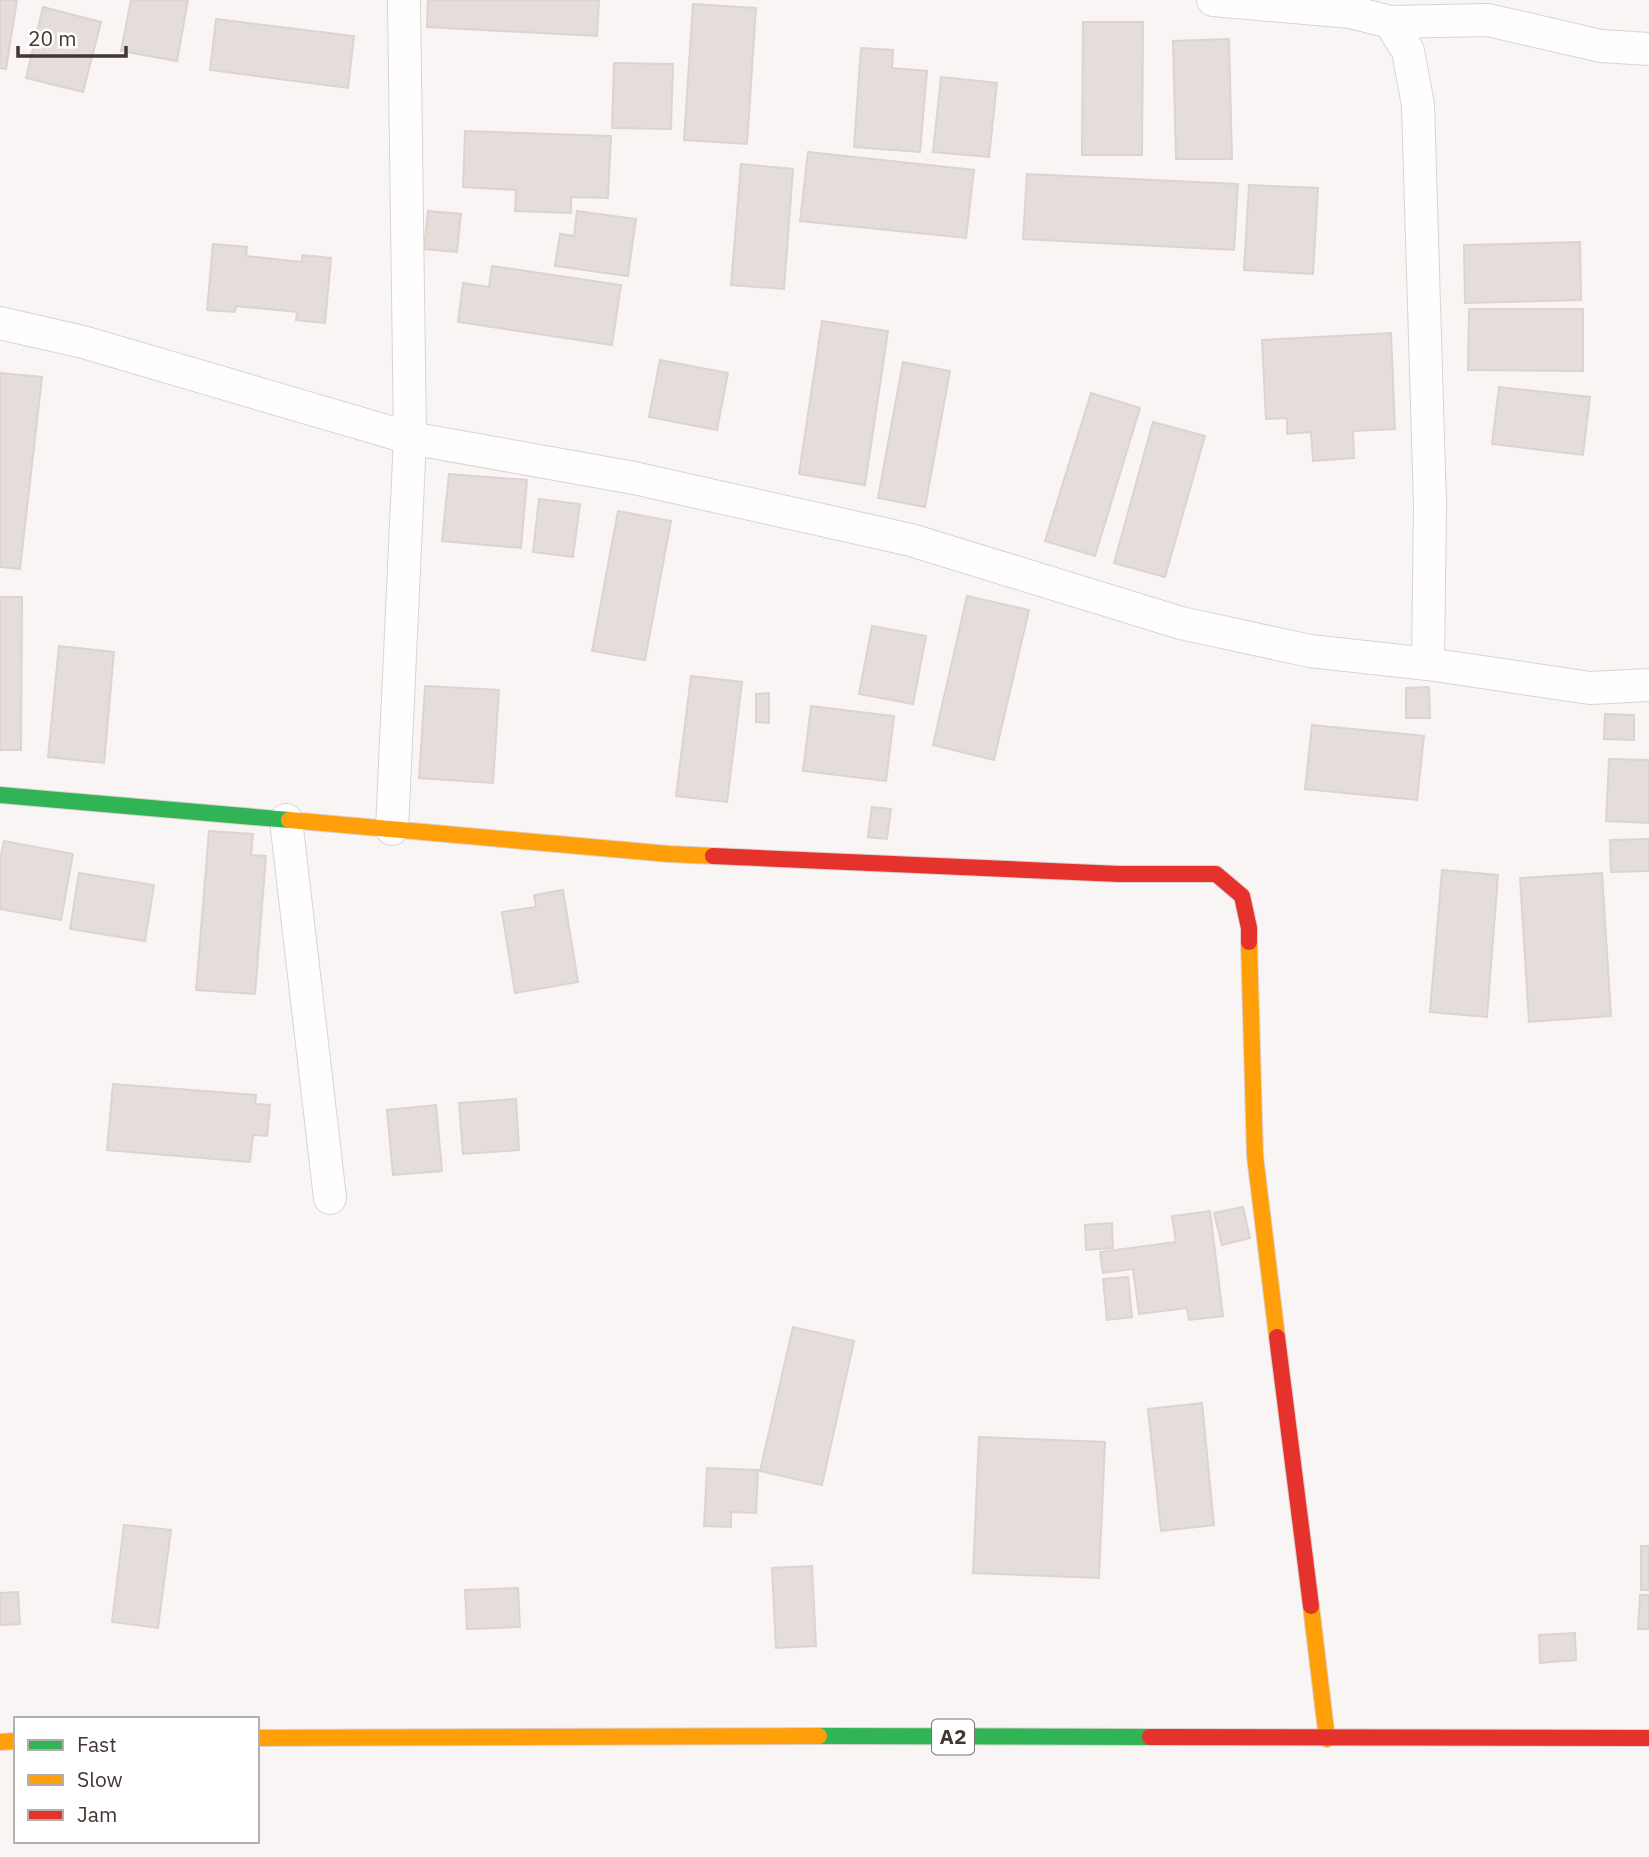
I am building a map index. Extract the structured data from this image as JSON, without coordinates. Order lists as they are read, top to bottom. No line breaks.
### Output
{"streets":{"main road":["A2"]},"legend":["Fast","Slow","Jam"],"scale_bar":"20 m"}
